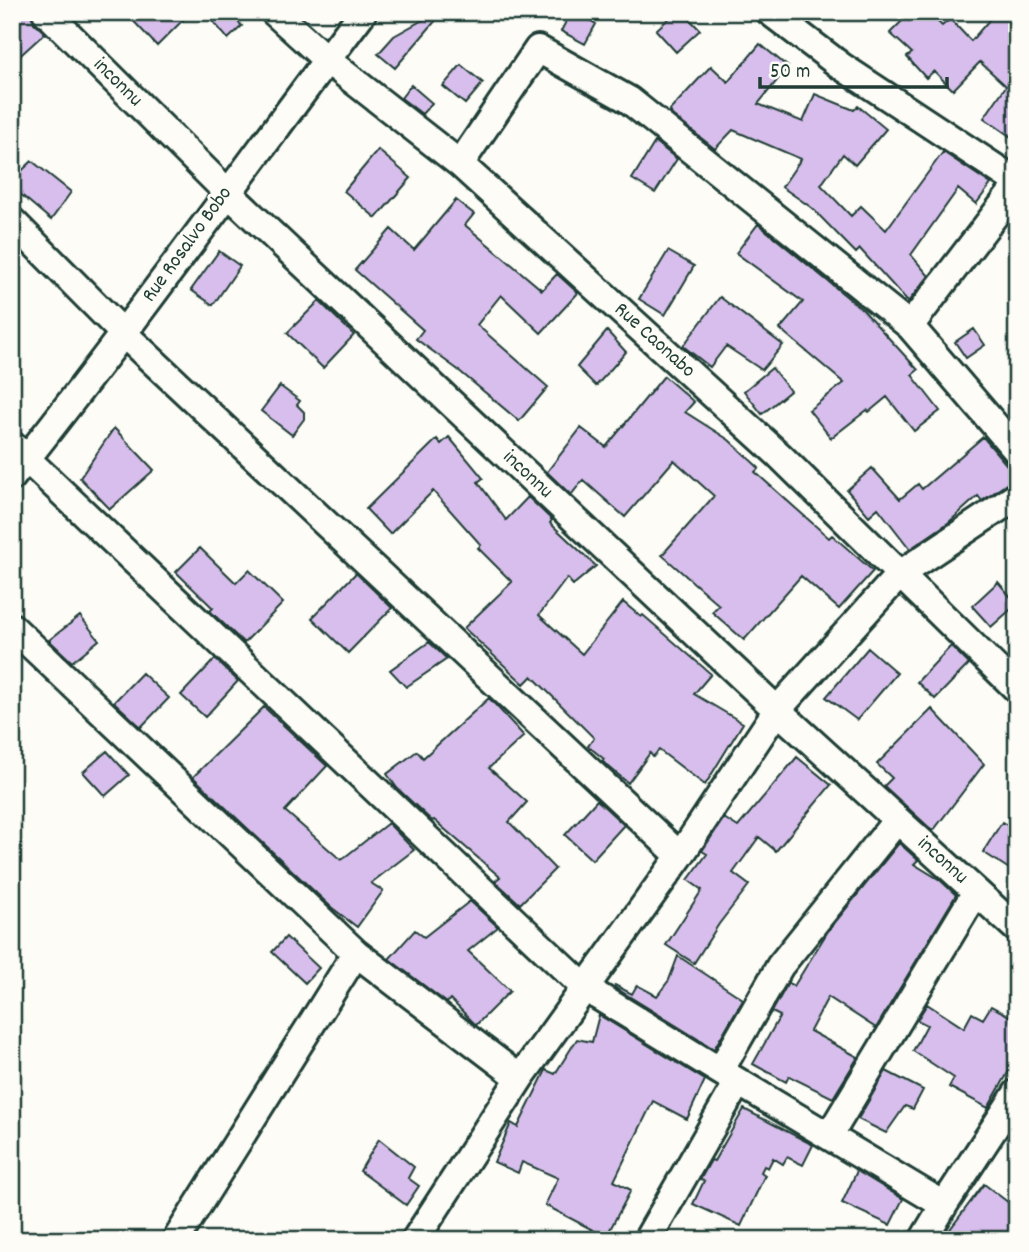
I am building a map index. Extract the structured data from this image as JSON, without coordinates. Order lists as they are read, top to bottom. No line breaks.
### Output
{"streets":{"street":["inconnu","Rue Rosalvo Bobo","Rue Caonabo"]},"crossings":[["inconnu","Rue Rosalvo Bobo"],["Rue Rosalvo Bobo","Rue Caonabo"]],"scale_bar":"50 m"}
